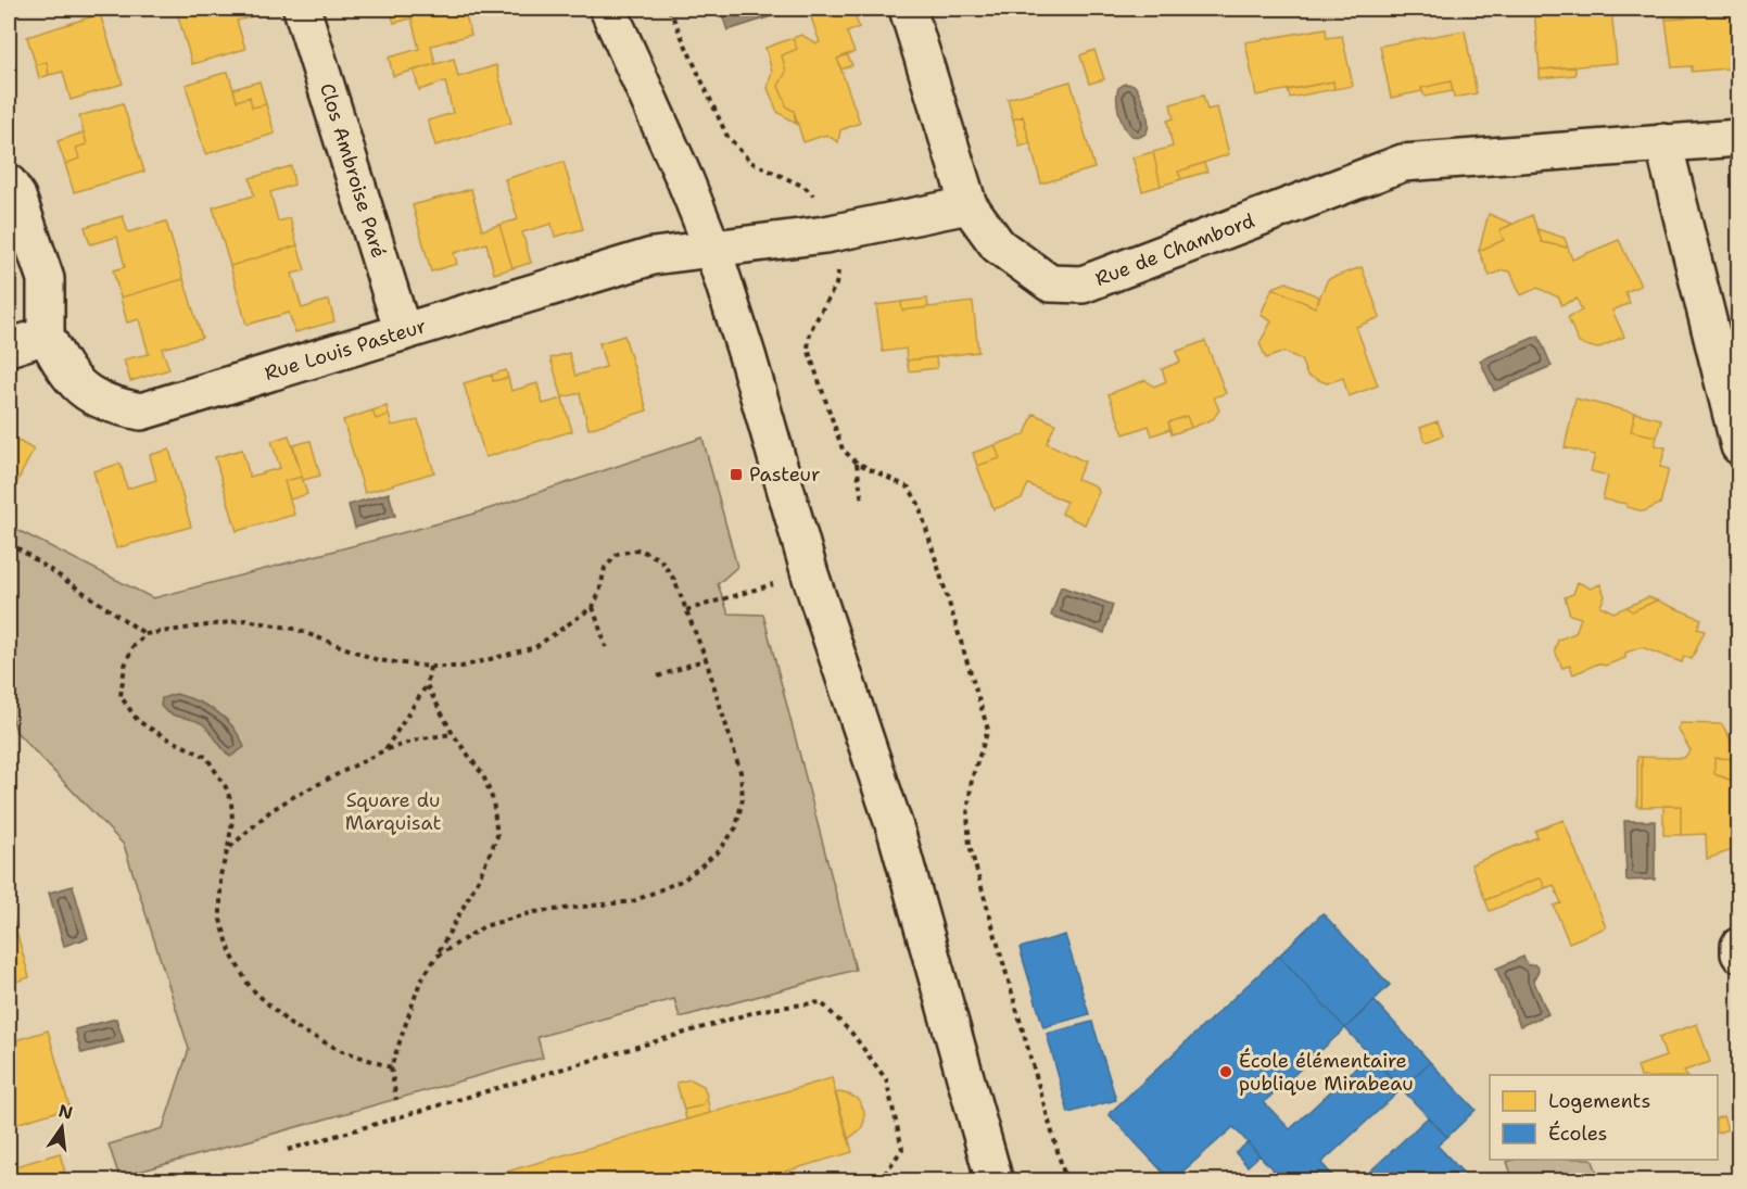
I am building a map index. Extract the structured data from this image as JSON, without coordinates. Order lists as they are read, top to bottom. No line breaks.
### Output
{"streets":{"street":["Clos Ambroise Paré","Rue de Chambord","Rue Louis Pasteur"]},"crossings":[["Clos Ambroise Paré","Rue Louis Pasteur"]],"parks":["Square du Marquisat"],"places":{"transit":["Pasteur"],"other":["École élémentaire publique Mirabeau"]},"legend":["Logements","Écoles"],"north":"top"}
